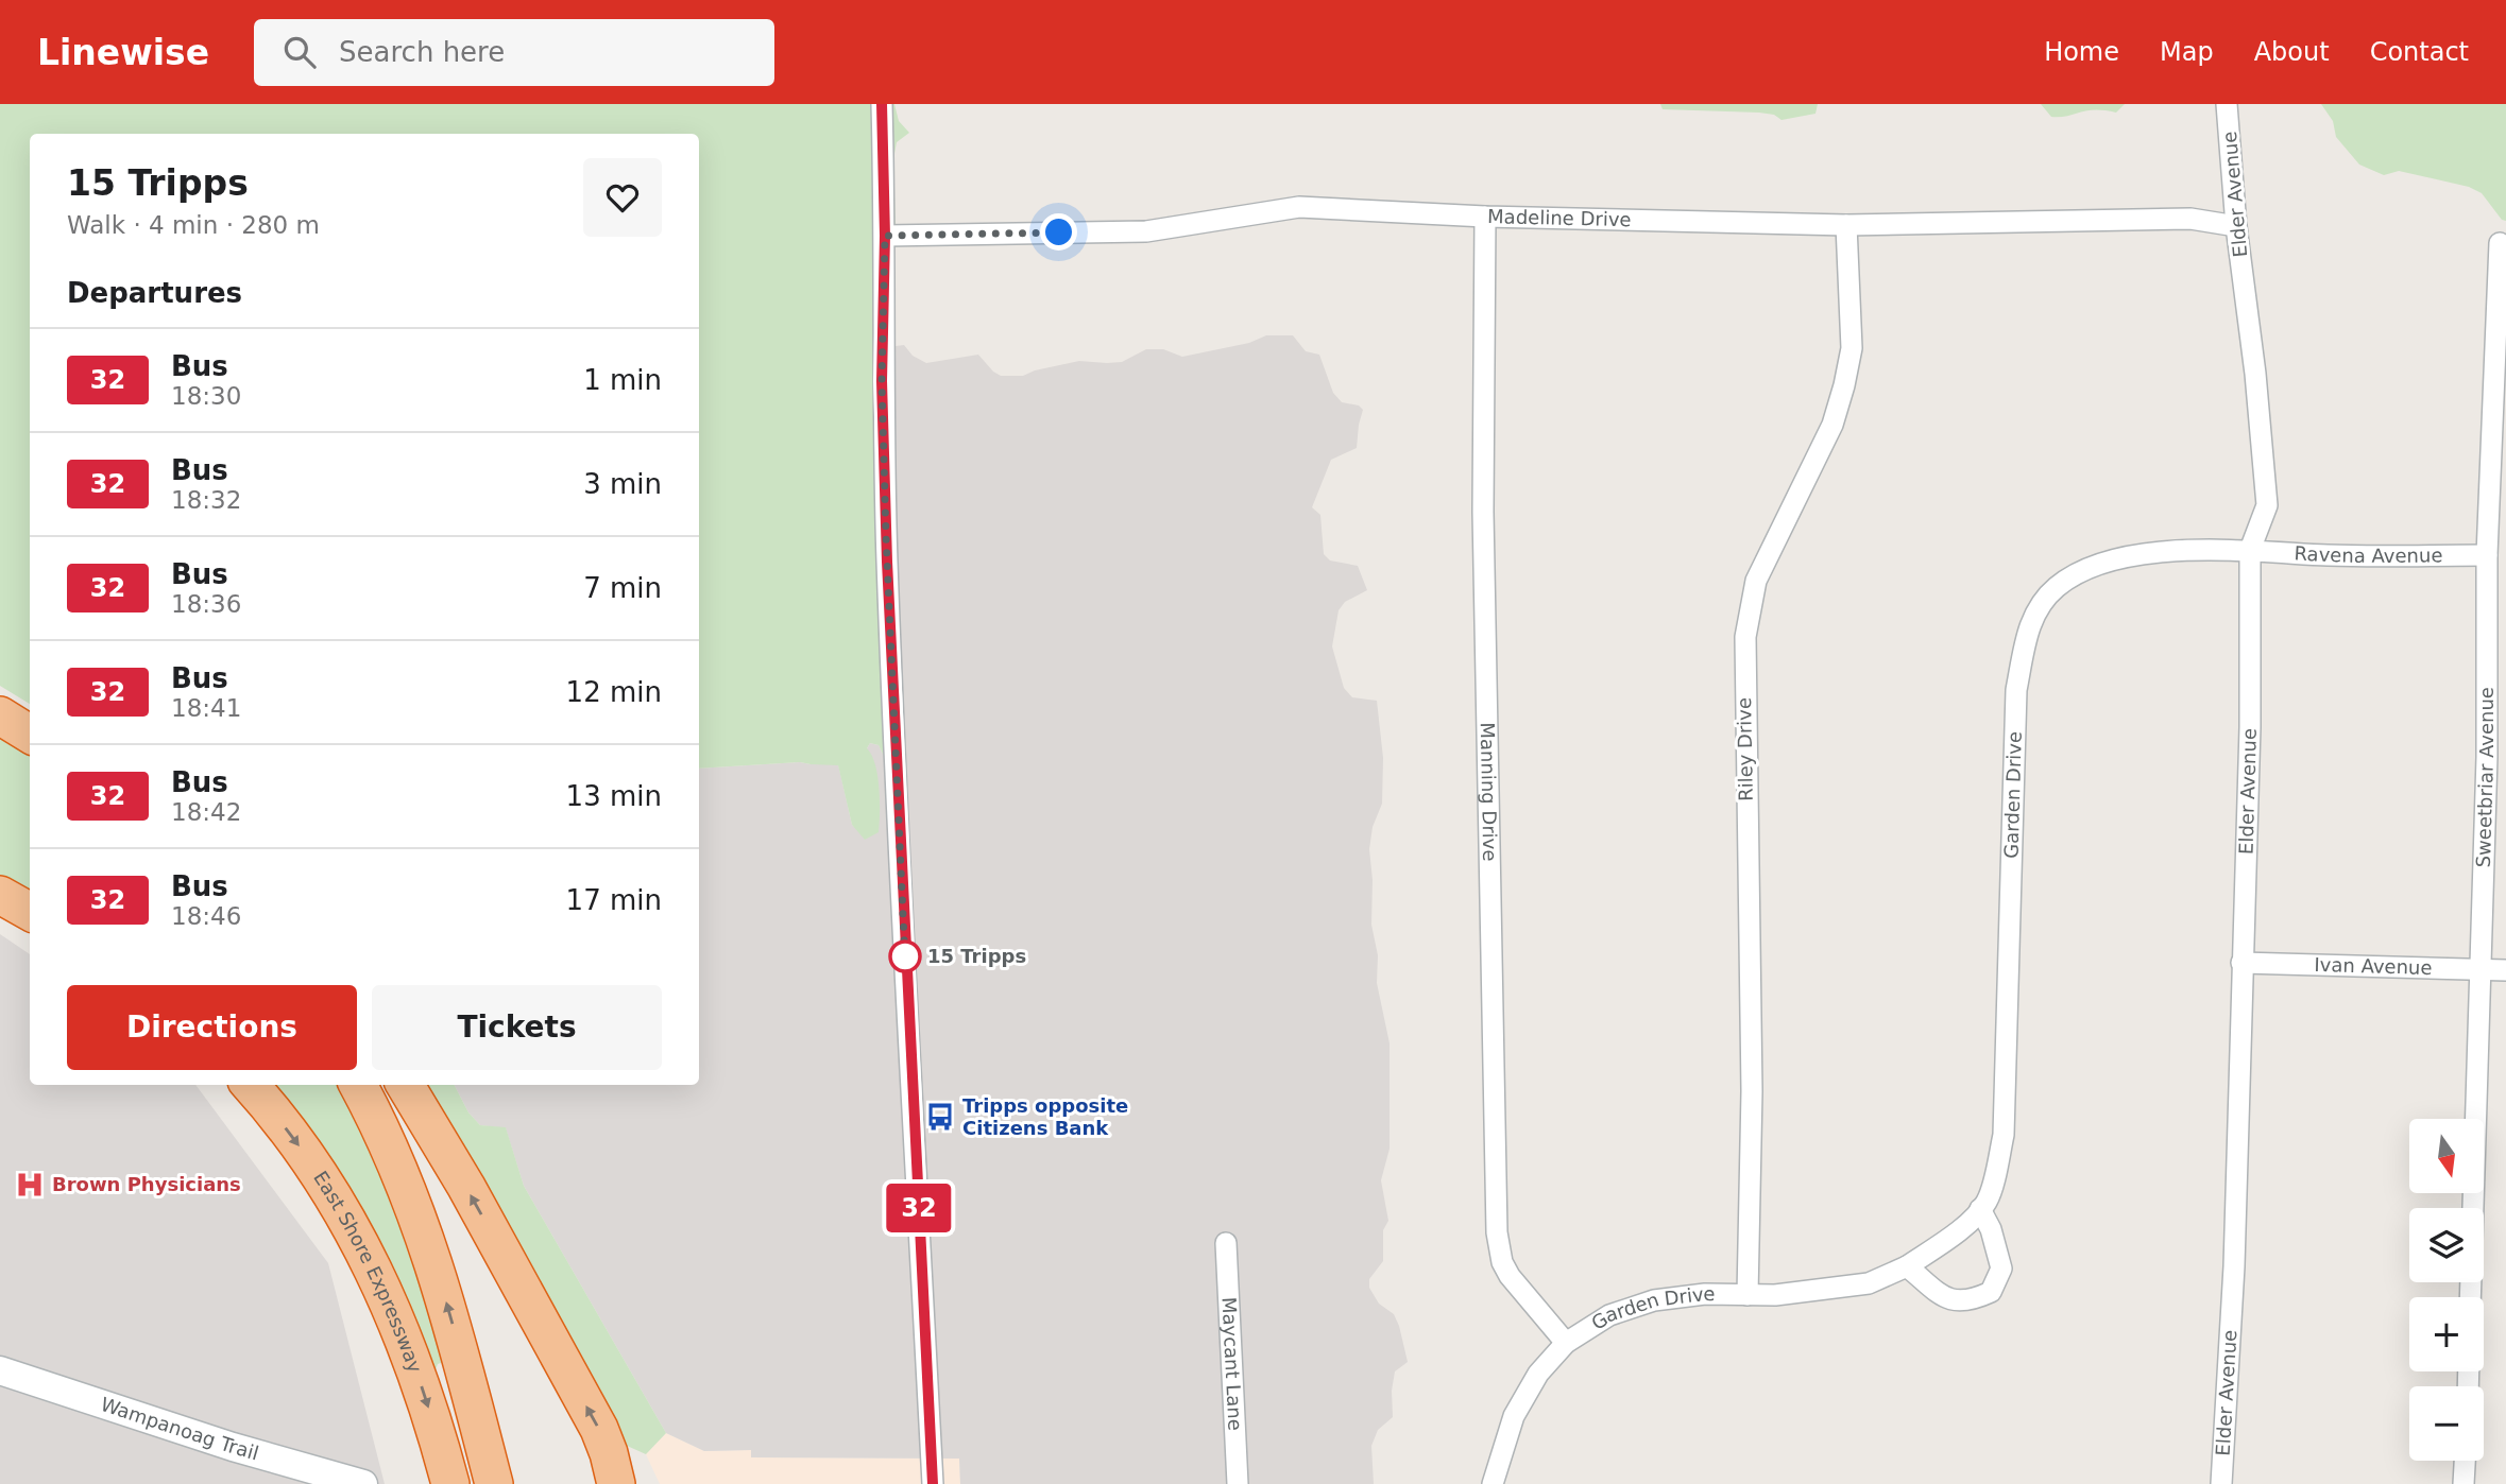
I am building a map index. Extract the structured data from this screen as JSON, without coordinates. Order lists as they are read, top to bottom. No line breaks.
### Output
{"streets":{"highway":["East Shore Expressway"],"main road":["Wampanoag Trail"],"street":["Elder Avenue","Madeline Drive","Ravena Avenue","Riley Drive","Sweetbriar Avenue","Manning Drive","Garden Drive","Ivan Avenue","Maycant Lane"]},"crossings":[["Elder Avenue","Madeline Drive"],["Elder Avenue","Ravena Avenue"],["Elder Avenue","Garden Drive"],["Elder Avenue","Ivan Avenue"],["Madeline Drive","Riley Drive"],["Madeline Drive","Manning Drive"],["Ravena Avenue","Sweetbriar Avenue"],["Ravena Avenue","Garden Drive"],["Riley Drive","Garden Drive"],["Sweetbriar Avenue","Ivan Avenue"],["Manning Drive","Garden Drive"]],"places":{"other":["15 Tripps"],"bus stop":["Tripps opposite Citizens Bank"],"hospital":["Brown Physicians"]},"lines":["bus line 32"],"north":"bottom","page":{"header":"Linewise","search":"Search here","nav":["Home","Map","About","Contact"],"on_map":"32","heading":[["15 Tripps","Walk · 4 min · 280 m"],"Departures"],"list":[{"mark":"32","name":"Bus","note":"18:30","value":"1 min"},{"mark":"32","name":"Bus","note":"18:32","value":"3 min"},{"mark":"32","name":"Bus","note":"18:36","value":"7 min"},{"mark":"32","name":"Bus","note":"18:41","value":"12 min"},{"mark":"32","name":"Bus","note":"18:42","value":"13 min"},{"mark":"32","name":"Bus","note":"18:46","value":"17 min"}],"buttons":["Directions","Tickets"],"map_buttons":["+","−"]}}
